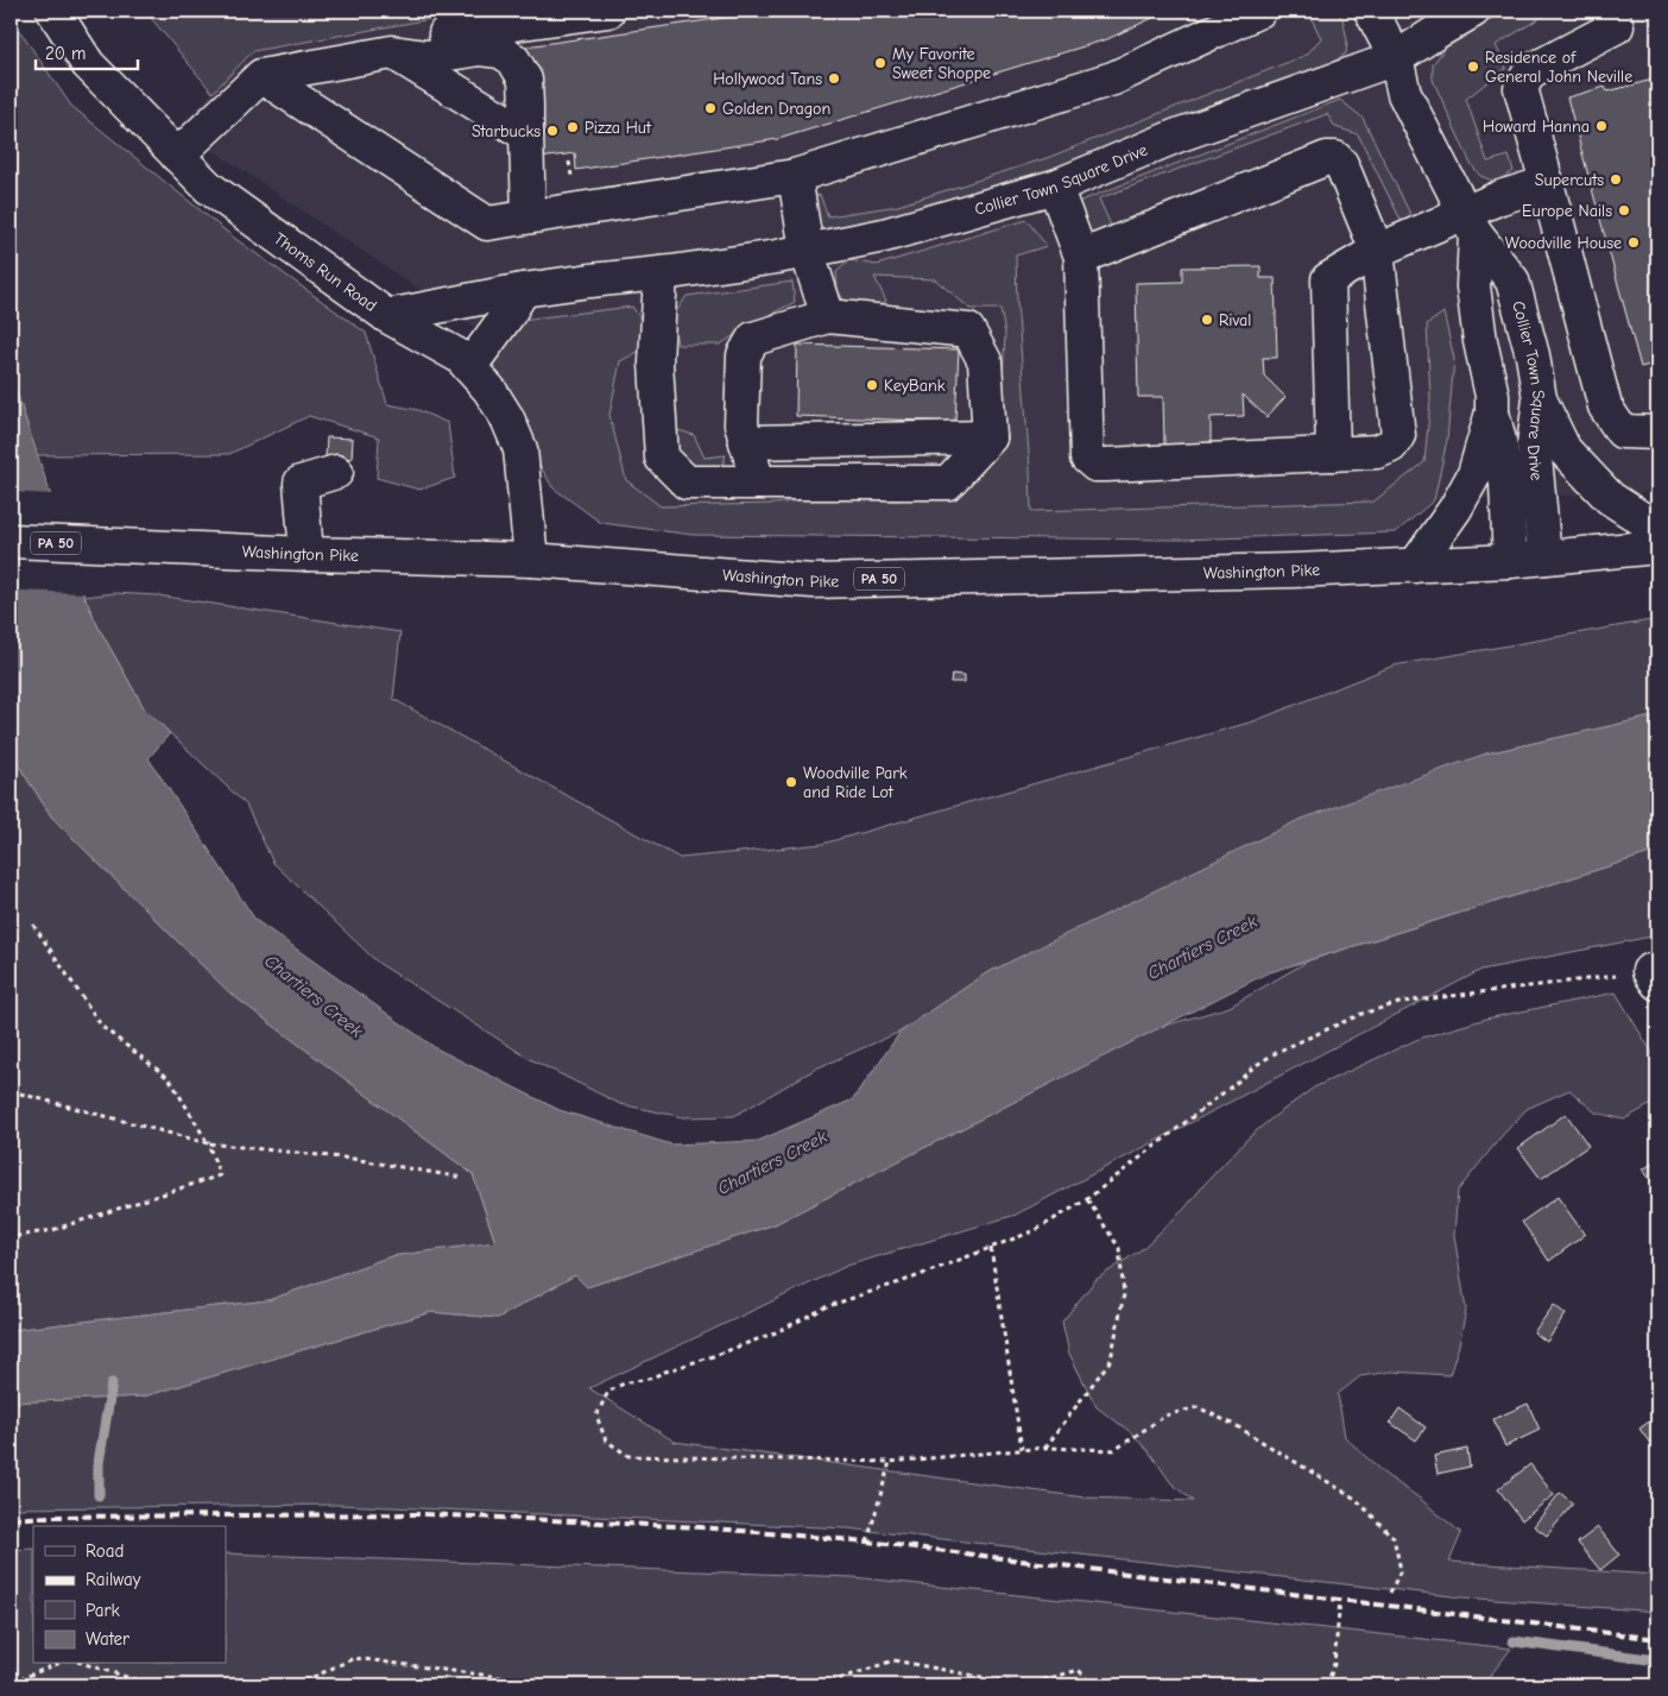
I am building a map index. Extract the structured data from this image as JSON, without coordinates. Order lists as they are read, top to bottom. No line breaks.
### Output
{"streets":{"street":["Collier Town Square Drive","Thoms Run Road","PA 50","Washington Pike"]},"crossings":[["Collier Town Square Drive","Thoms Run Road"],["Collier Town Square Drive","Washington Pike"],["Thoms Run Road","Washington Pike"]],"water":["Chartiers Creek"],"places":["My Favorite Sweet Shoppe","Residence of General John Neville","Hollywood Tans","Golden Dragon","Howard Hanna","Pizza Hut","Starbucks","Supercuts","Europe Nails","Woodville House","Rival","KeyBank","Woodville Park and Ride Lot"],"legend":["Road","Railway","Park","Water"],"scale_bar":"20 m"}
